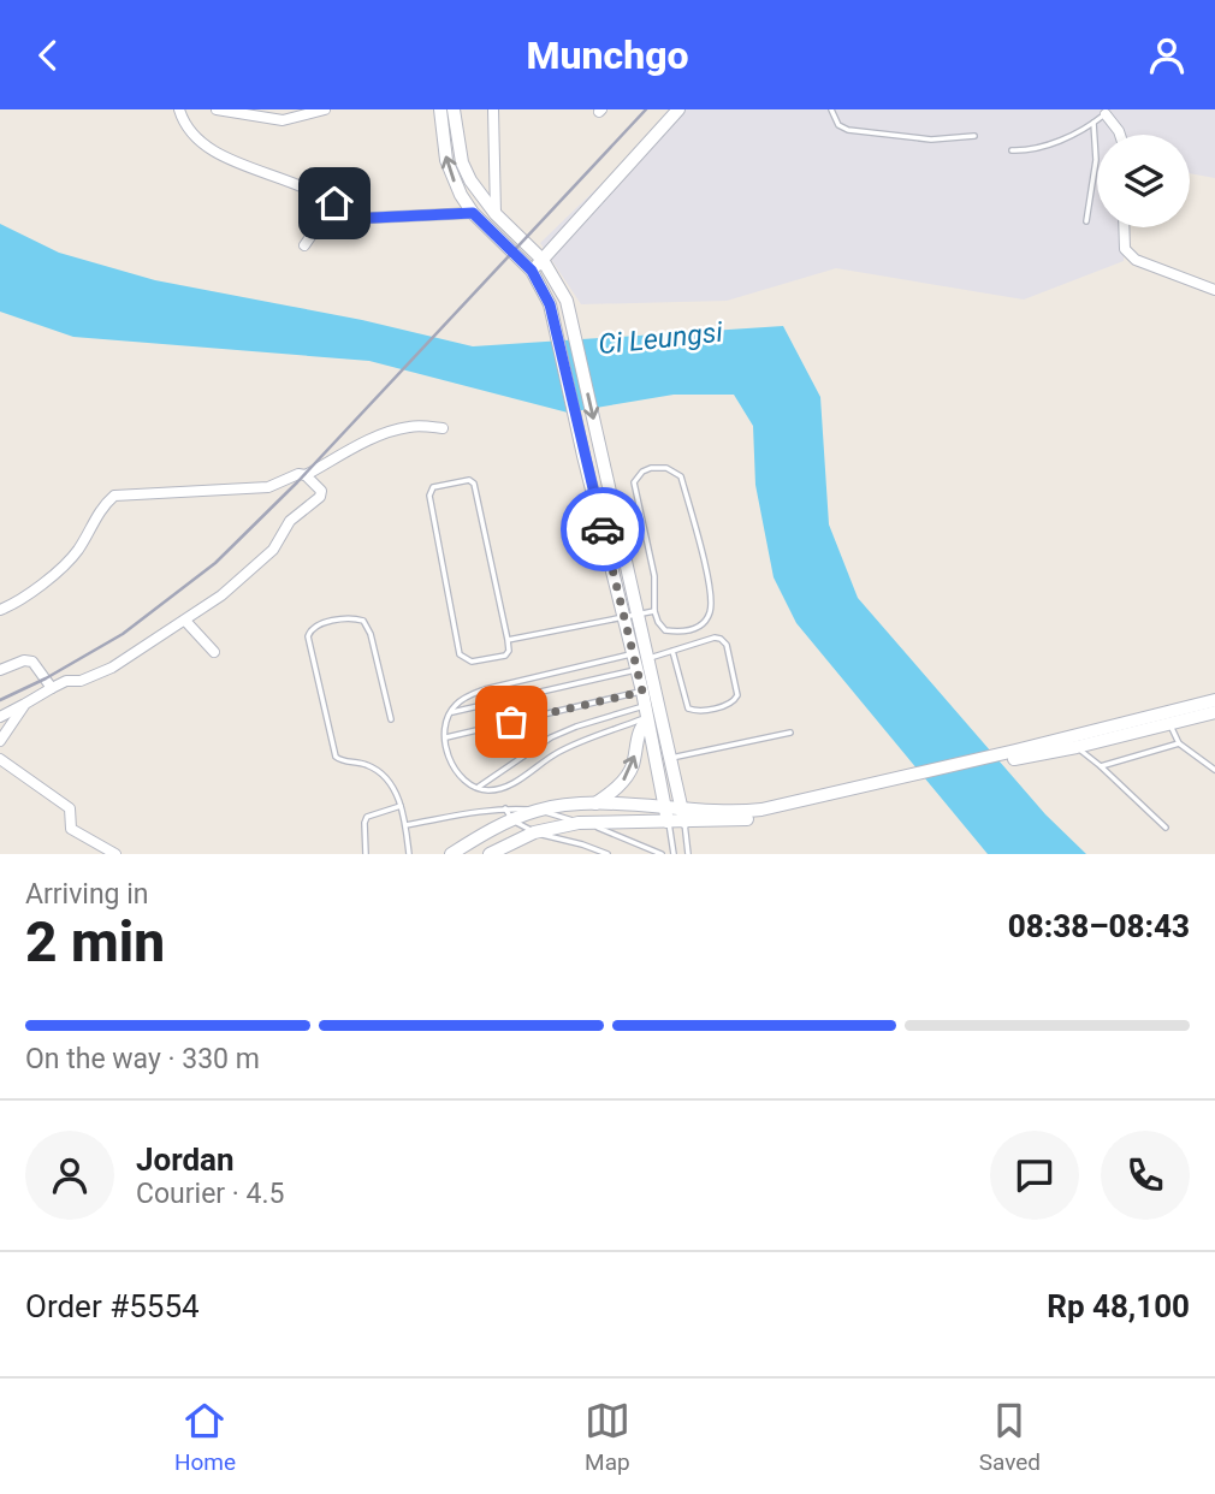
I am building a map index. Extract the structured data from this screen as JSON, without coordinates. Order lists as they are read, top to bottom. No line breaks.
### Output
{"water":["Ci Leungsi"],"page":{"header":"Munchgo","heading":["2 min","Arriving in","08:38–08:43"],"panel":["Jordan","Courier · 4.5","Order #5554","Rp 48,100"],"bar":"On the way · 330 m","tabs":["Home","Map","Saved"]}}
